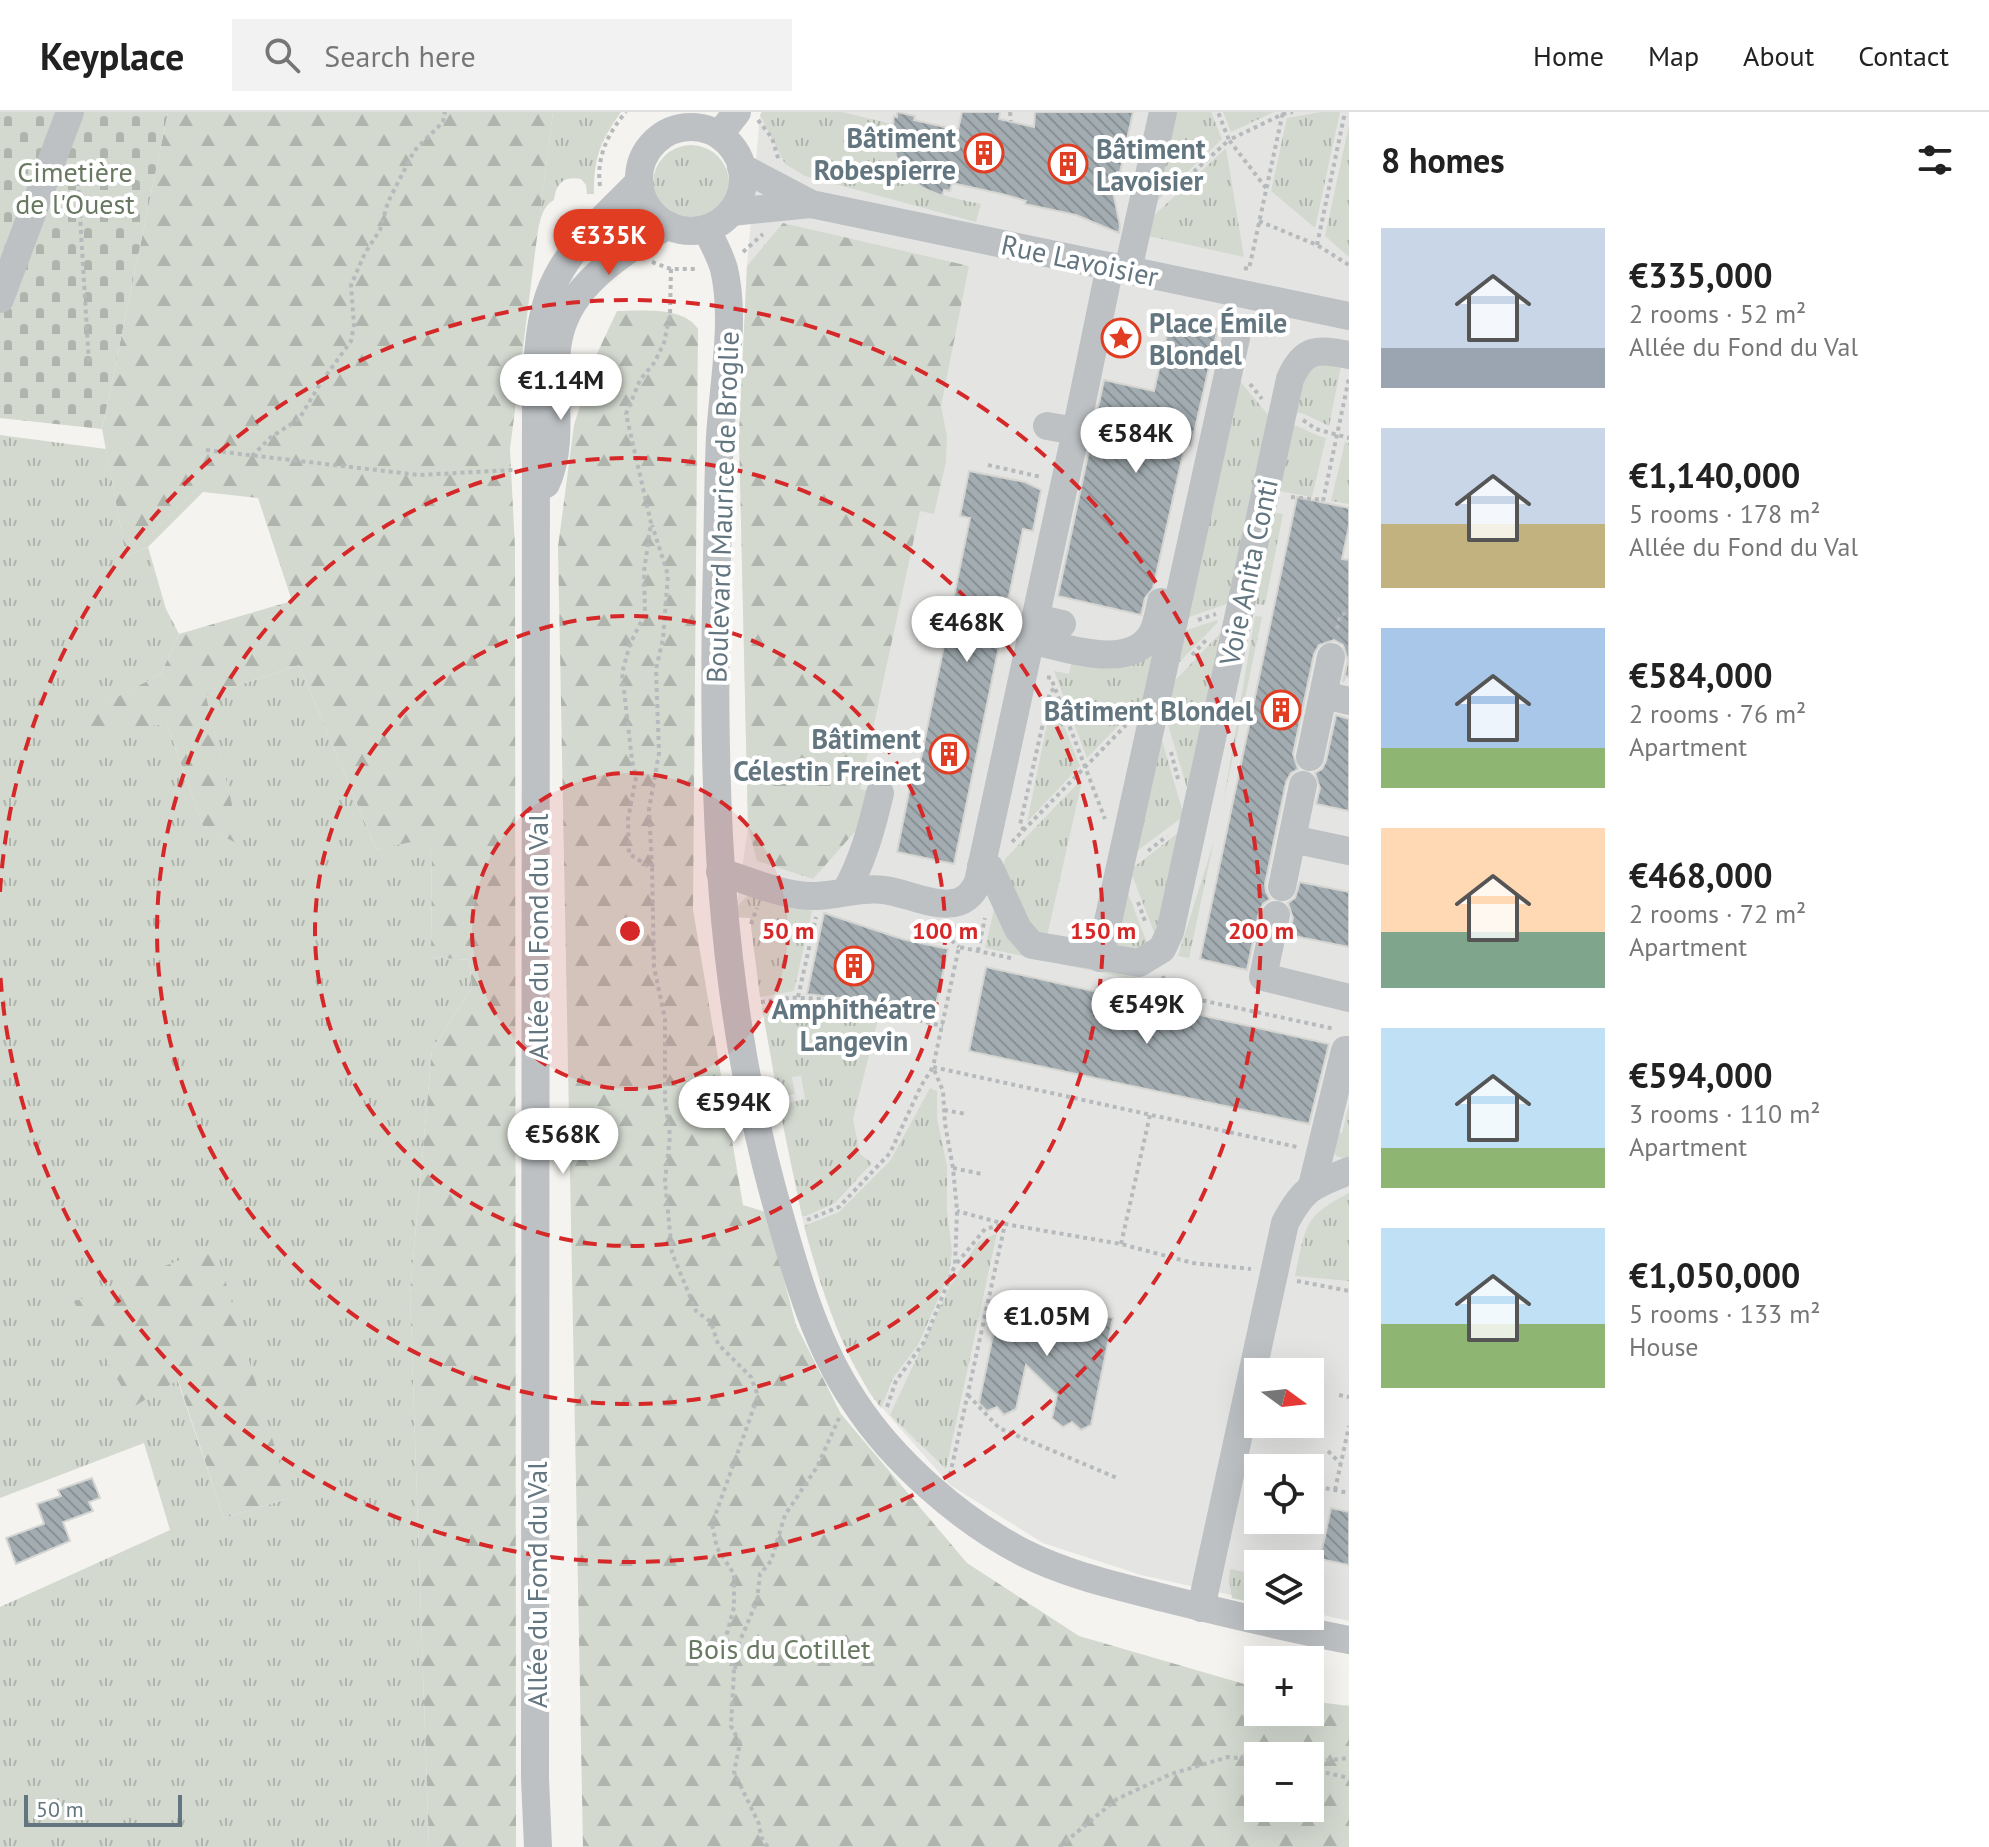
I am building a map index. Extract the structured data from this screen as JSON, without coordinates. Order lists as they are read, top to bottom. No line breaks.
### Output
{"streets":{"street":["Rue Lavoisier","Boulevard Maurice de Broglie","Voie Anita Conti","Allée du Fond du Val"]},"crossings":[["Rue Lavoisier","Boulevard Maurice de Broglie"],["Rue Lavoisier","Allée du Fond du Val"],["Boulevard Maurice de Broglie","Allée du Fond du Val"]],"parks":["Cimetière de l'Ouest","Bois du Cotillet"],"places":{"building":["Bâtiment Robespierre","Bâtiment Lavoisier","Bâtiment Blondel","Bâtiment Célestin Freinet","Amphithéatre Langevin"],"place":["Place Émile Blondel"]},"scale_bar":"50 m","north":"right","page":{"header":"Keyplace","search":"Search here","nav":["Home","Map","About","Contact"],"heading":"8 homes","list":[{"name":"€335,000","note":"2 rooms · 52 m² · Allée du Fond du Val"},{"name":"€1,140,000","note":"5 rooms · 178 m² · Allée du Fond du Val"},{"name":"€584,000","note":"2 rooms · 76 m² · Apartment"},{"name":"€468,000","note":"2 rooms · 72 m² · Apartment"},{"name":"€594,000","note":"3 rooms · 110 m² · Apartment"},{"name":"€1,050,000","note":"5 rooms · 133 m² · House"}],"price":["€335K","€1.14M","€584K","€468K","€549K","€594K","€568K","€1.05M"],"map_buttons":["+","−"],"scale":"50 m"},"rings":["50 m","100 m","150 m","200 m"]}
